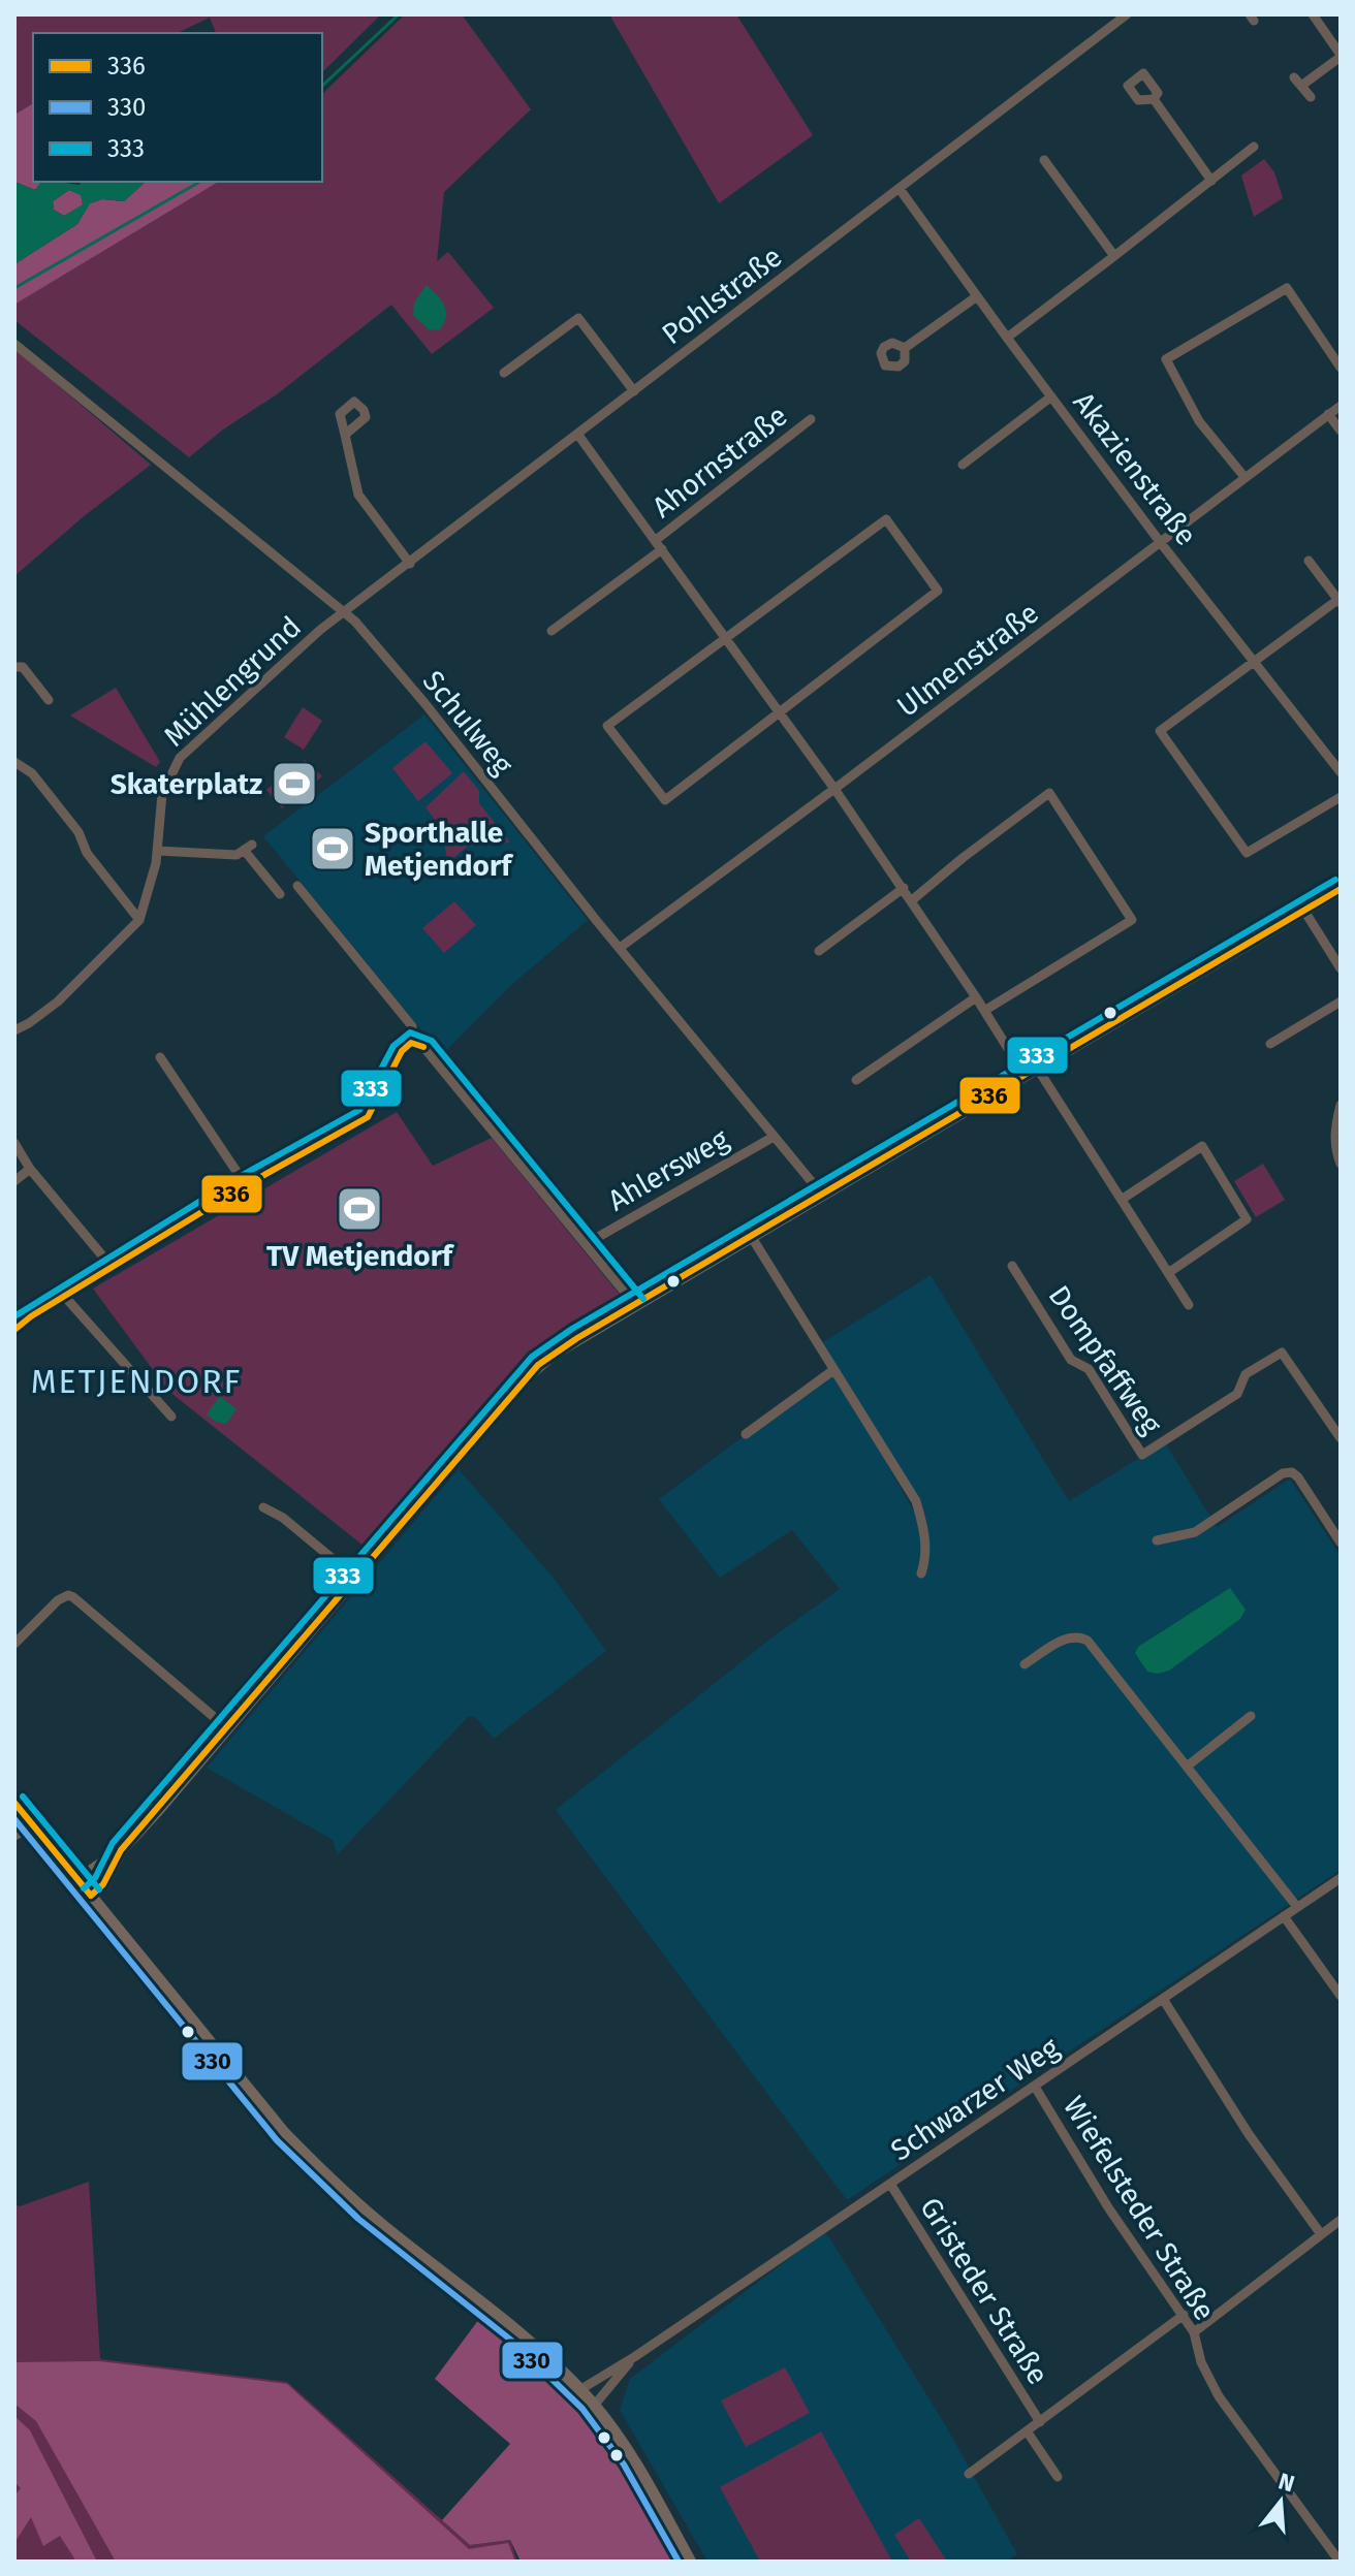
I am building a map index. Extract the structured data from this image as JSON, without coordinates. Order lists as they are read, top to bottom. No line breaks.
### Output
{"streets":{"street":["Pohlstraße","Ahornstraße","Akazienstraße","Ulmenstraße","Mühlengrund","Schulweg","Ahlersweg","Dompfaffweg","Schwarzer Weg","Wiefelsteder Straße","Gristeder Straße"]},"crossings":[["Pohlstraße","Akazienstraße"],["Pohlstraße","Mühlengrund"],["Pohlstraße","Schulweg"],["Akazienstraße","Ulmenstraße"],["Ulmenstraße","Schulweg"],["Mühlengrund","Schulweg"],["Schulweg","Ahlersweg"],["Schwarzer Weg","Wiefelsteder Straße"],["Schwarzer Weg","Gristeder Straße"]],"districts":["METJENDORF"],"places":{"sports":["Skaterplatz","Sporthalle Metjendorf","TV Metjendorf"]},"lines":["transit line 333","transit line 336","transit line 330"],"legend":["336","330","333"],"north":"top"}
